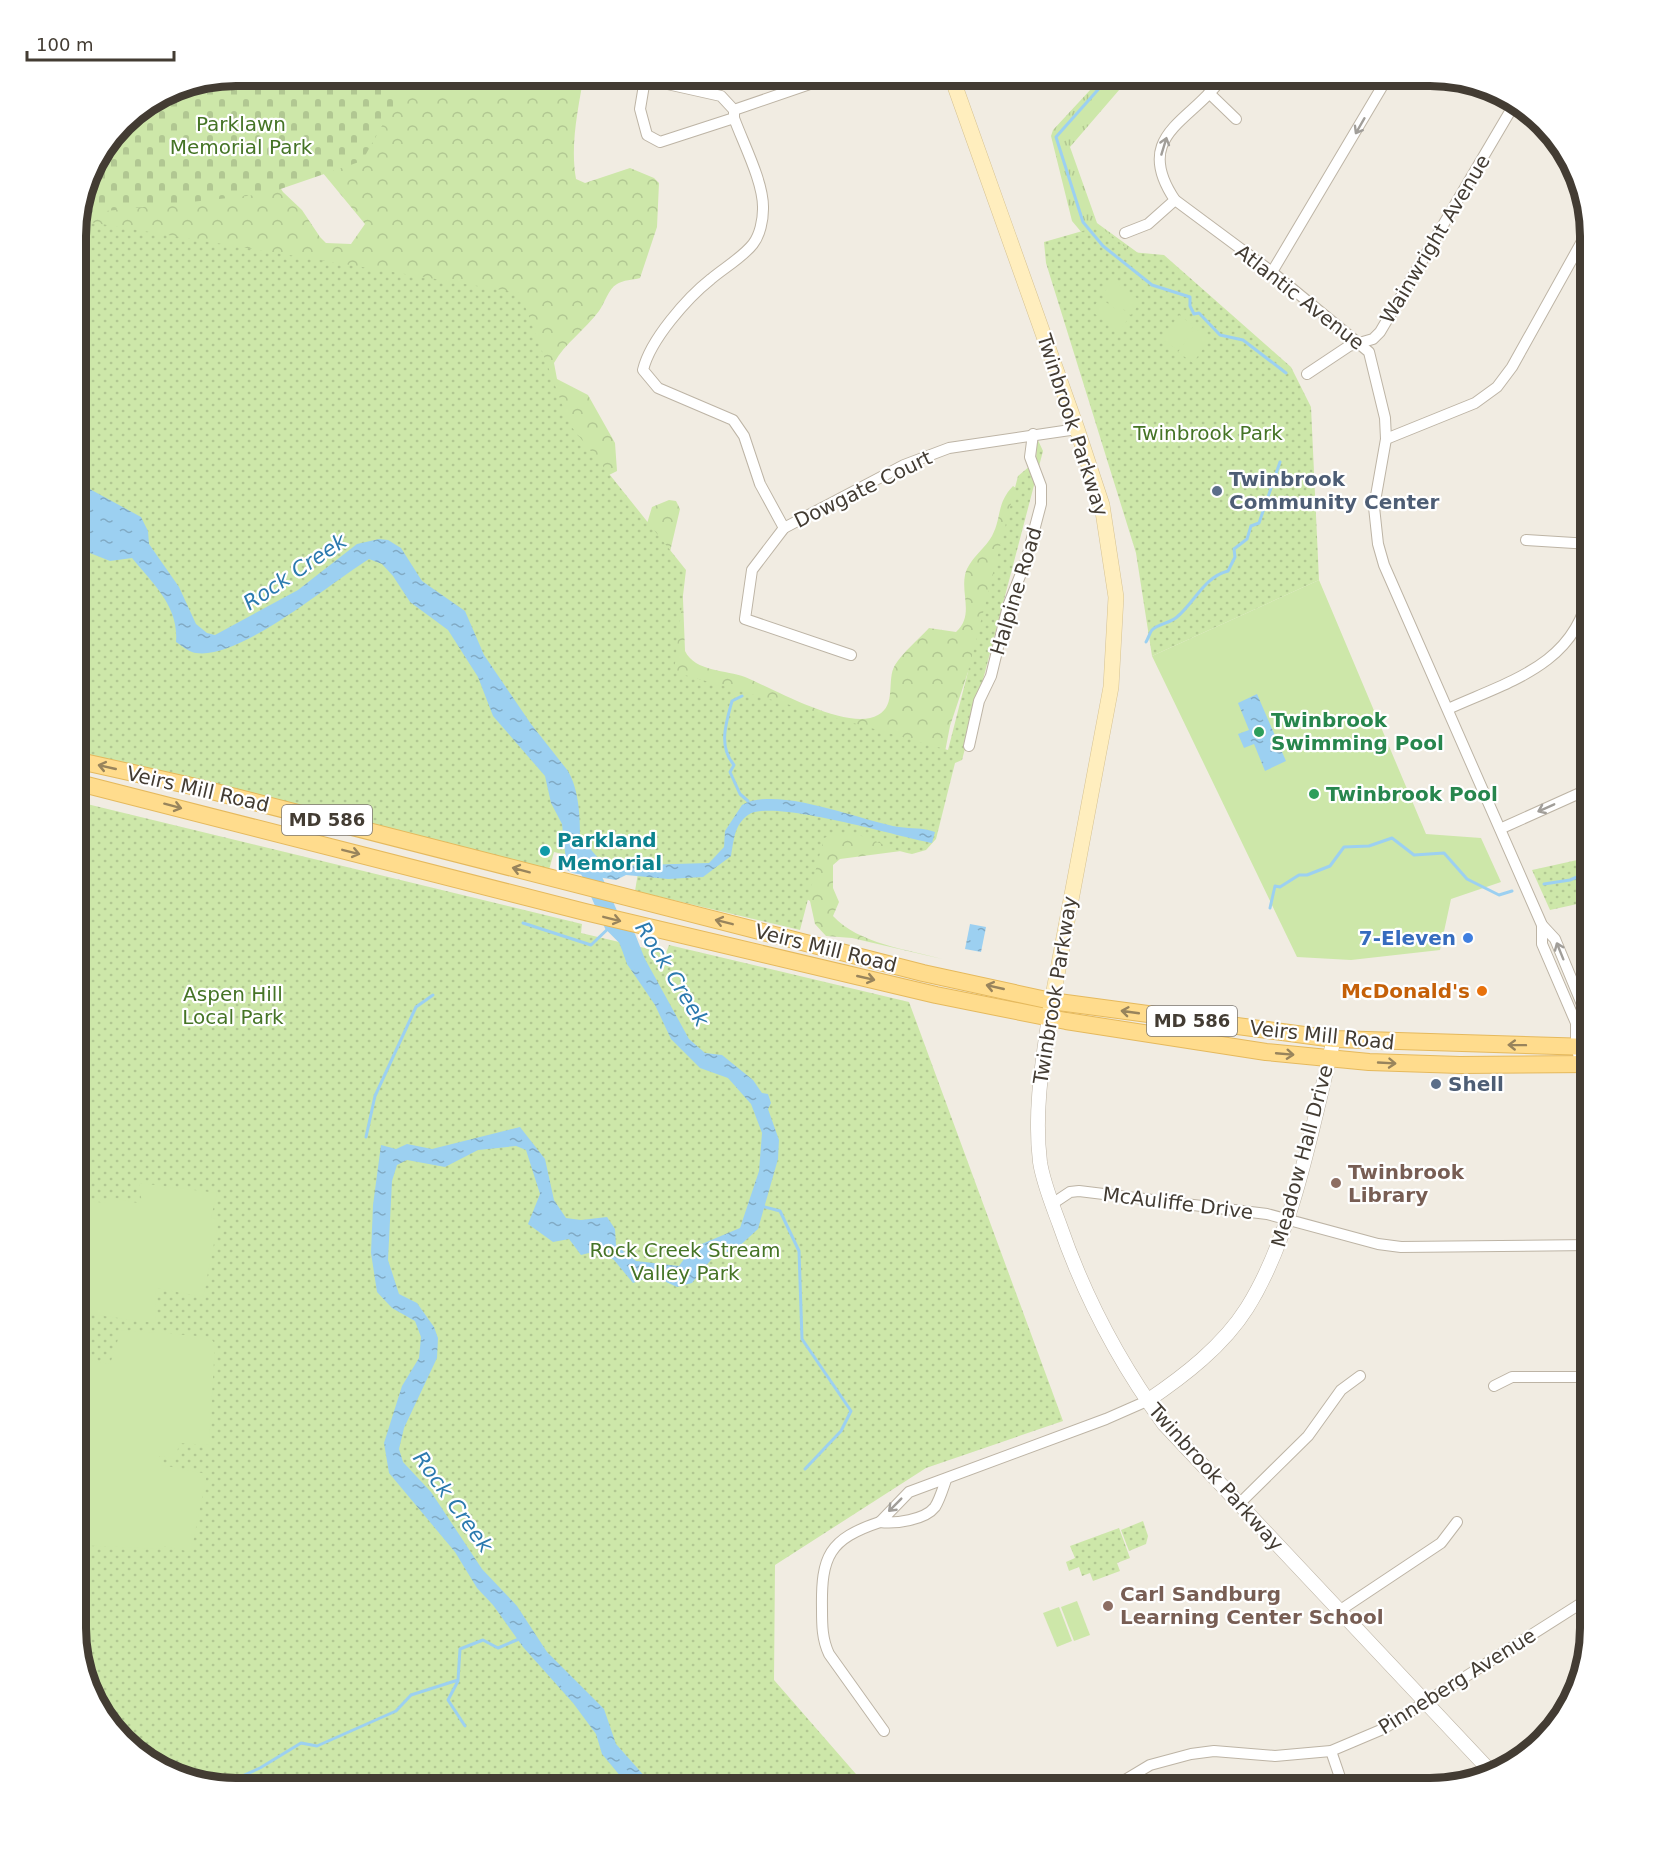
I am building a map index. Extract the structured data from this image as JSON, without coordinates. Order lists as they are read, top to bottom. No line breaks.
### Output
{"streets":{"main road":["Twinbrook Parkway","Veirs Mill Road","MD 586"],"street":["Wainwright Avenue","Atlantic Avenue","Dowgate Court","Halpine Road","Meadow Hall Drive","McAuliffe Drive","Pinneberg Avenue"]},"crossings":[["Wainwright Avenue","Atlantic Avenue"],["Twinbrook Parkway","Dowgate Court"],["Twinbrook Parkway","Veirs Mill Road"],["Twinbrook Parkway","Meadow Hall Drive"],["Twinbrook Parkway","McAuliffe Drive"],["Twinbrook Parkway","Pinneberg Avenue"],["Dowgate Court","Halpine Road"],["Veirs Mill Road","Meadow Hall Drive"],["Meadow Hall Drive","McAuliffe Drive"]],"water":["Rock Creek"],"parks":["Parklawn Memorial Park","Twinbrook Park","Aspen Hill Local Park","Rock Creek Stream Valley Park"],"places":["Twinbrook Community Center","Twinbrook Swimming Pool","Twinbrook Pool","Parkland Memorial","7-Eleven","McDonald's","Shell","Twinbrook Library","Carl Sandburg Learning Center School"],"scale_bar":"100 m"}
